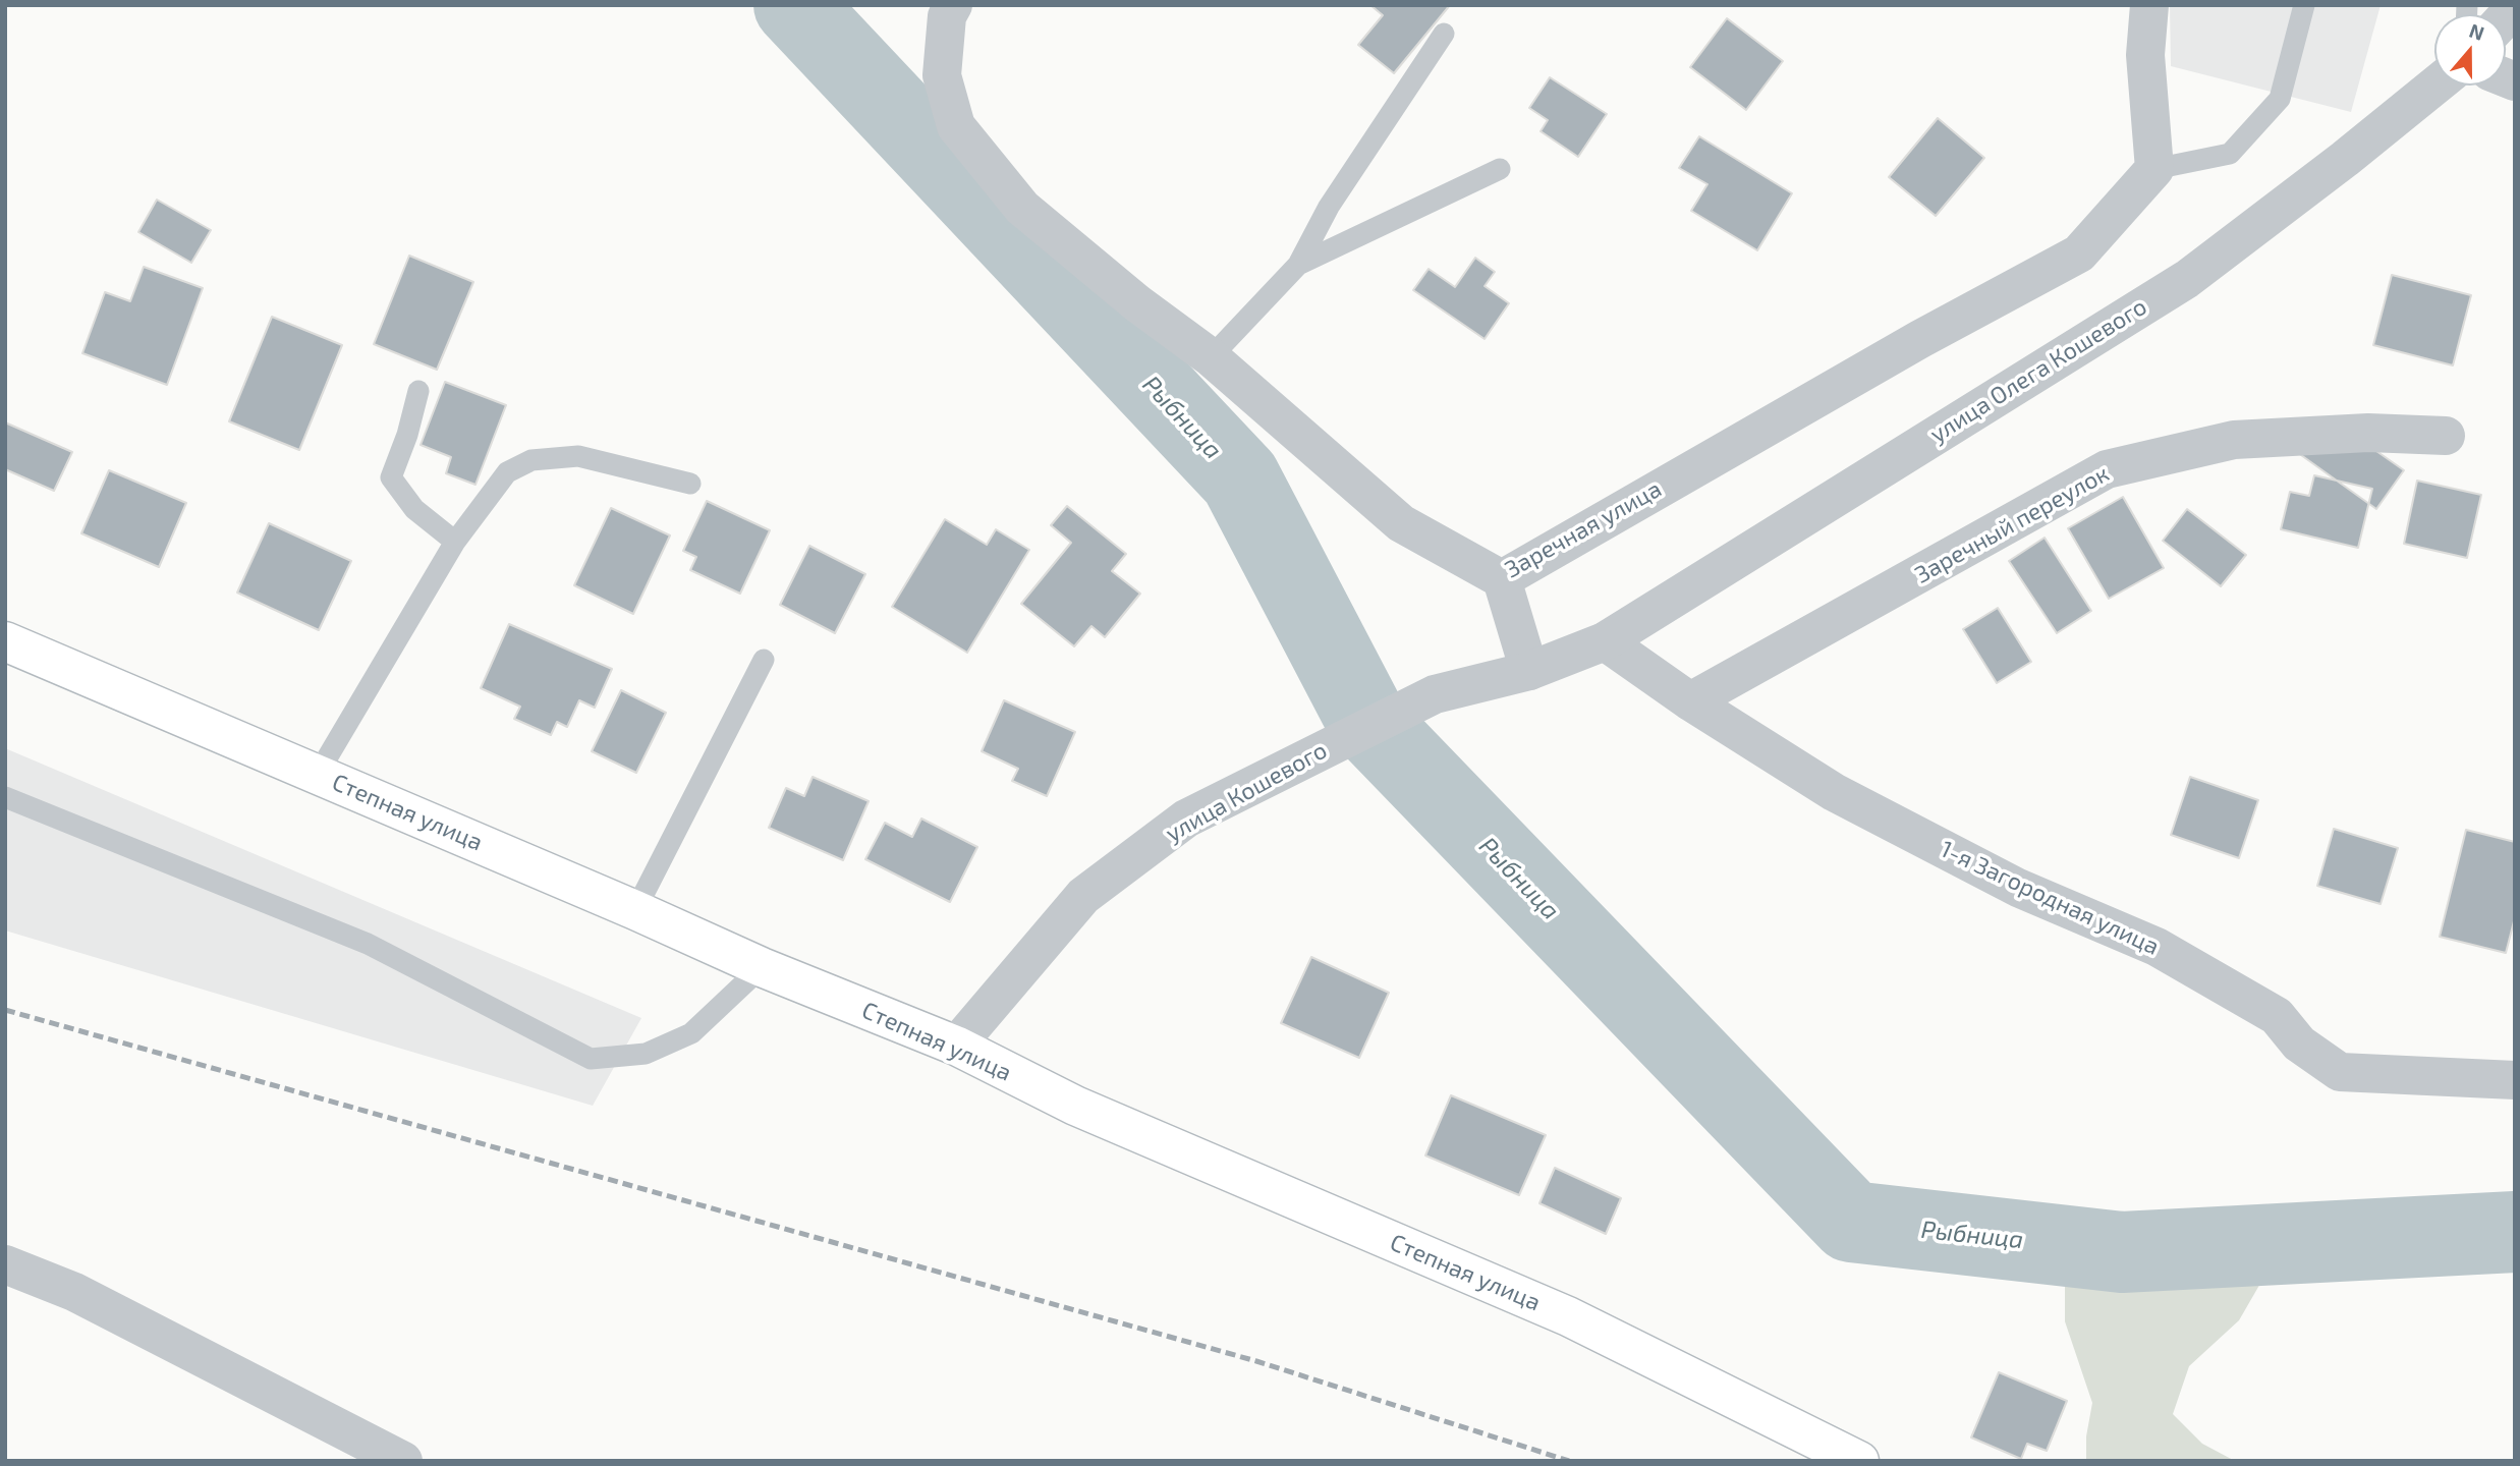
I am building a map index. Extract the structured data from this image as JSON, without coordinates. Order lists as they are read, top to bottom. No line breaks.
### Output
{"streets":{"main road":["Степная улица"],"street":["улица Олега Кошевого","Заречный переулок","Заречная улица","улица Кошевого","1-я Загородная улица"]},"crossings":[["улица Олега Кошевого","улица Кошевого"],["улица Олега Кошевого","1-я Загородная улица"],["Заречный переулок","1-я Загородная улица"],["улица Кошевого","Степная улица"],["улица Кошевого","1-я Загородная улица"]],"water":["Рыбница"],"north":"top"}
